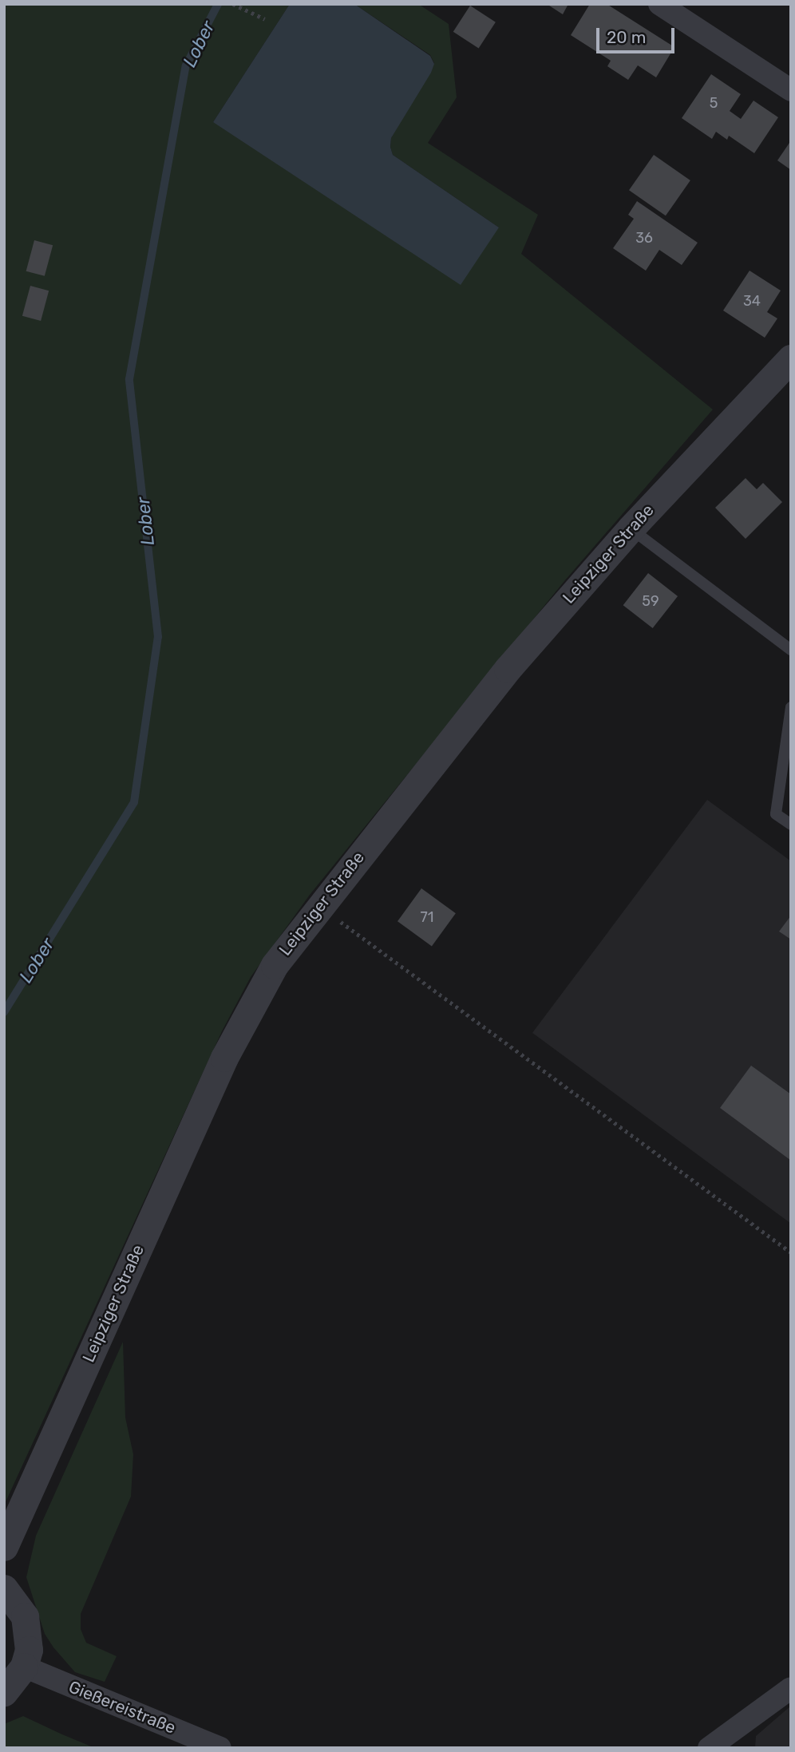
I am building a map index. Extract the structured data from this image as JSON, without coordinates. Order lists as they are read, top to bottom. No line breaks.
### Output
{"streets":{"street":["Leipziger Straße","Gießereistraße"]},"water":["Lober"],"house_numbers":["5","36","34","59","71"],"scale_bar":"20 m"}
